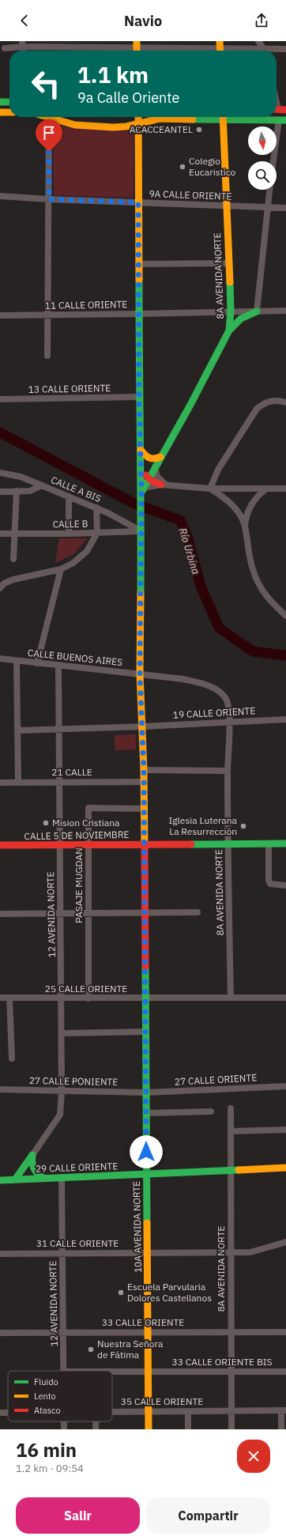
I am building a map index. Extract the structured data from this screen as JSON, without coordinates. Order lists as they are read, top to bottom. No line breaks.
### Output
{"streets":{"street":["9A CALLE ORIENTE","8A AVENIDA NORTE","11 CALLE ORIENTE","13 CALLE ORIENTE","CALLE A BIS","CALLE B","CALLE BUENOS AIRES","19 CALLE ORIENTE","21 CALLE","CALLE 5 DE NOVIEMBRE","PASAJE MUGDAN","12 AVENIDA NORTE","25 CALLE ORIENTE","27 CALLE ORIENTE","27 CALLE PONIENTE","29 CALLE ORIENTE","10A AVENIDA NORTE","31 CALLE ORIENTE","33 CALLE ORIENTE","33 CALLE ORIENTE BIS","35 CALLE ORIENTE"]},"crossings":[["9A CALLE ORIENTE","8A AVENIDA NORTE"],["9A CALLE ORIENTE","10A AVENIDA NORTE"],["8A AVENIDA NORTE","11 CALLE ORIENTE"],["8A AVENIDA NORTE","CALLE BUENOS AIRES"],["8A AVENIDA NORTE","19 CALLE ORIENTE"],["8A AVENIDA NORTE","CALLE 5 DE NOVIEMBRE"],["8A AVENIDA NORTE","25 CALLE ORIENTE"],["8A AVENIDA NORTE","29 CALLE ORIENTE"],["8A AVENIDA NORTE","10A AVENIDA NORTE"],["8A AVENIDA NORTE","31 CALLE ORIENTE"],["8A AVENIDA NORTE","33 CALLE ORIENTE"],["8A AVENIDA NORTE","33 CALLE ORIENTE BIS"],["8A AVENIDA NORTE","35 CALLE ORIENTE"],["11 CALLE ORIENTE","10A AVENIDA NORTE"],["13 CALLE ORIENTE","10A AVENIDA NORTE"],["CALLE A BIS","CALLE B"],["CALLE A BIS","10A AVENIDA NORTE"],["CALLE B","10A AVENIDA NORTE"],["CALLE BUENOS AIRES","12 AVENIDA NORTE"],["CALLE BUENOS AIRES","10A AVENIDA NORTE"],["19 CALLE ORIENTE","12 AVENIDA NORTE"],["19 CALLE ORIENTE","10A AVENIDA NORTE"],["21 CALLE","12 AVENIDA NORTE"],["21 CALLE","10A AVENIDA NORTE"],["CALLE 5 DE NOVIEMBRE","PASAJE MUGDAN"],["CALLE 5 DE NOVIEMBRE","12 AVENIDA NORTE"],["CALLE 5 DE NOVIEMBRE","10A AVENIDA NORTE"],["PASAJE MUGDAN","25 CALLE ORIENTE"],["PASAJE MUGDAN","10A AVENIDA NORTE"],["12 AVENIDA NORTE","25 CALLE ORIENTE"],["12 AVENIDA NORTE","27 CALLE PONIENTE"],["12 AVENIDA NORTE","29 CALLE ORIENTE"],["12 AVENIDA NORTE","31 CALLE ORIENTE"],["12 AVENIDA NORTE","33 CALLE ORIENTE"],["25 CALLE ORIENTE","10A AVENIDA NORTE"],["27 CALLE ORIENTE","27 CALLE PONIENTE"],["27 CALLE ORIENTE","10A AVENIDA NORTE"],["27 CALLE PONIENTE","10A AVENIDA NORTE"],["29 CALLE ORIENTE","10A AVENIDA NORTE"],["10A AVENIDA NORTE","31 CALLE ORIENTE"],["10A AVENIDA NORTE","33 CALLE ORIENTE"],["10A AVENIDA NORTE","33 CALLE ORIENTE BIS"],["10A AVENIDA NORTE","35 CALLE ORIENTE"]],"water":["Río Urbina"],"places":["ACACCEANTEL","Colegio Eucaristico","Mision Cristiana","Iglesia Luterana La Resurrección","Escuela Parvularia Dolores Castellanos","Nuestra Señora de Fátima"],"legend":["Fluido","Lento","Atasco"],"north":"bottom","page":{"header":"Navio","turn":["1.1 km","9a Calle Oriente"],"heading":["16 min","1.2 km · 09:54"],"buttons":["Salir","Compartir"]}}
